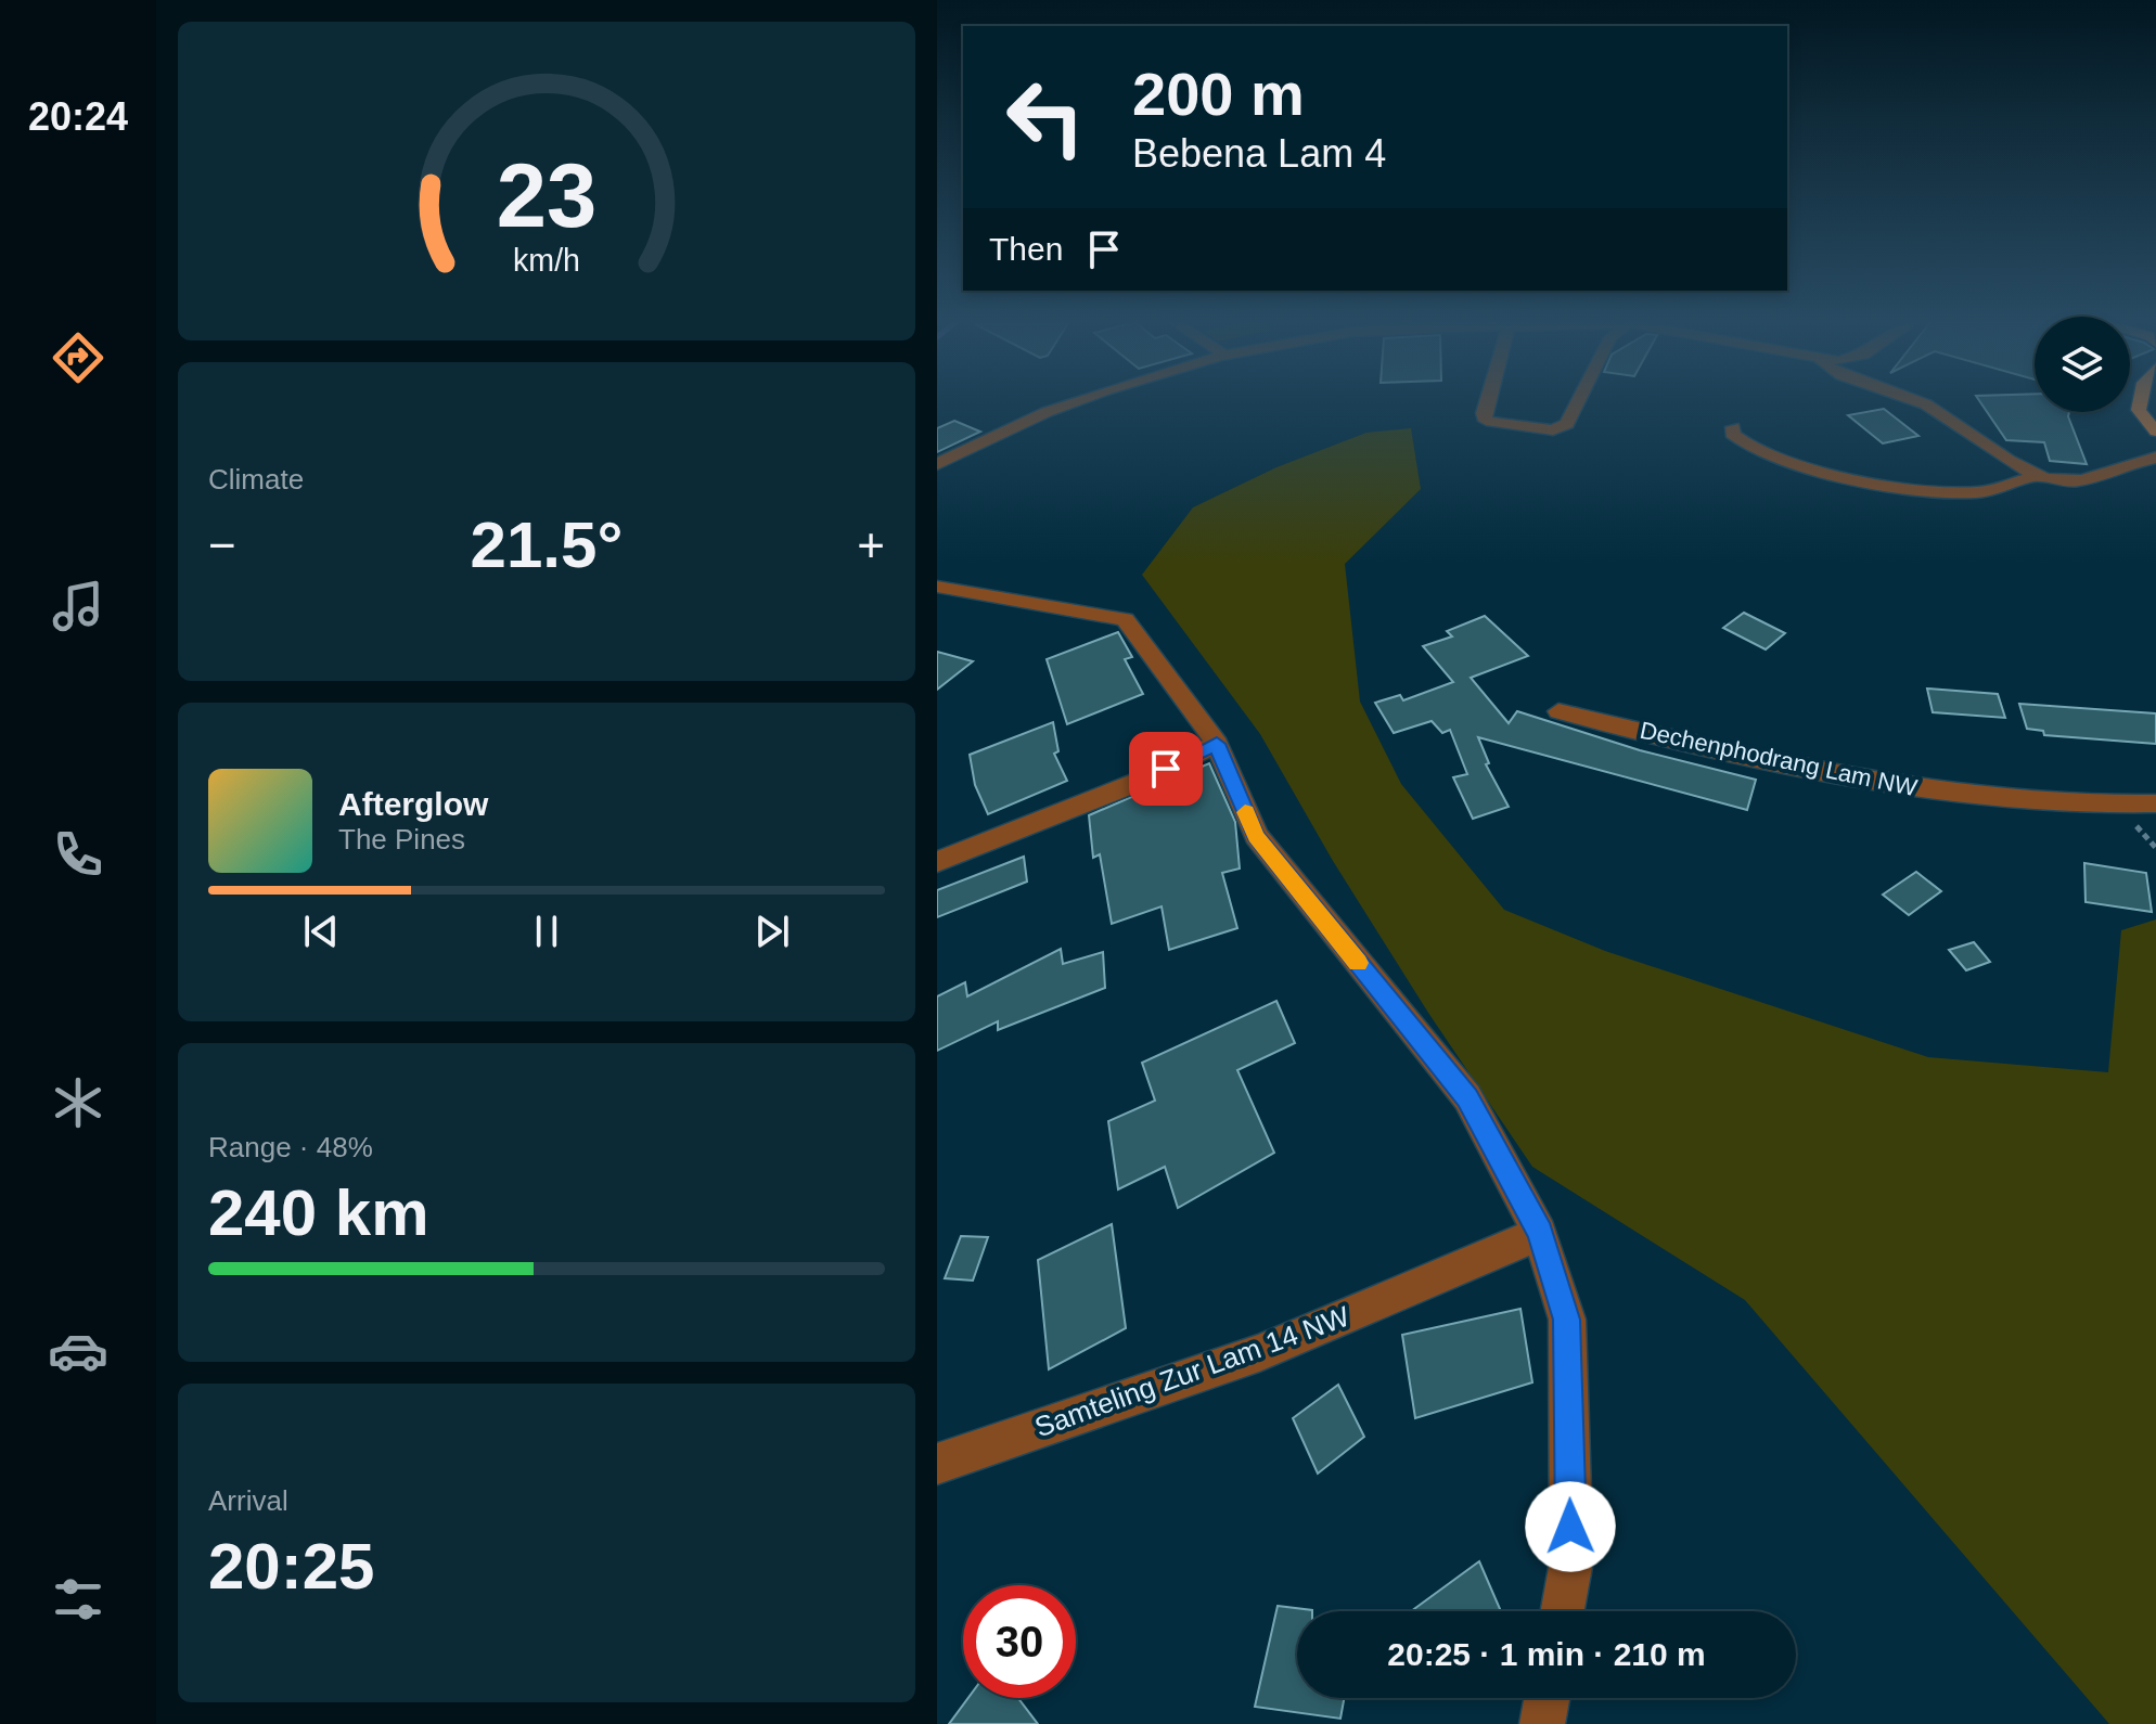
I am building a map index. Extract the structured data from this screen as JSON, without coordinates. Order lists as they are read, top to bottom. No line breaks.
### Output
{"streets":{"street":["Dechenphodrang Lam NW","Samteling Zur Lam 14 NW"]},"page":{"tabs":"20:24","turn":["200 m","Bebena Lam 4"],"then":"Then","tile":["Climate",["Range · 48%","240 km"],["Arrival","20:25"]],"heat":["−","21.5°","+"],"song":["Afterglow","The Pines"],"limit":"30","trip":"20:25 · 1 min · 210 m","gauge":["23","km/h"]}}
